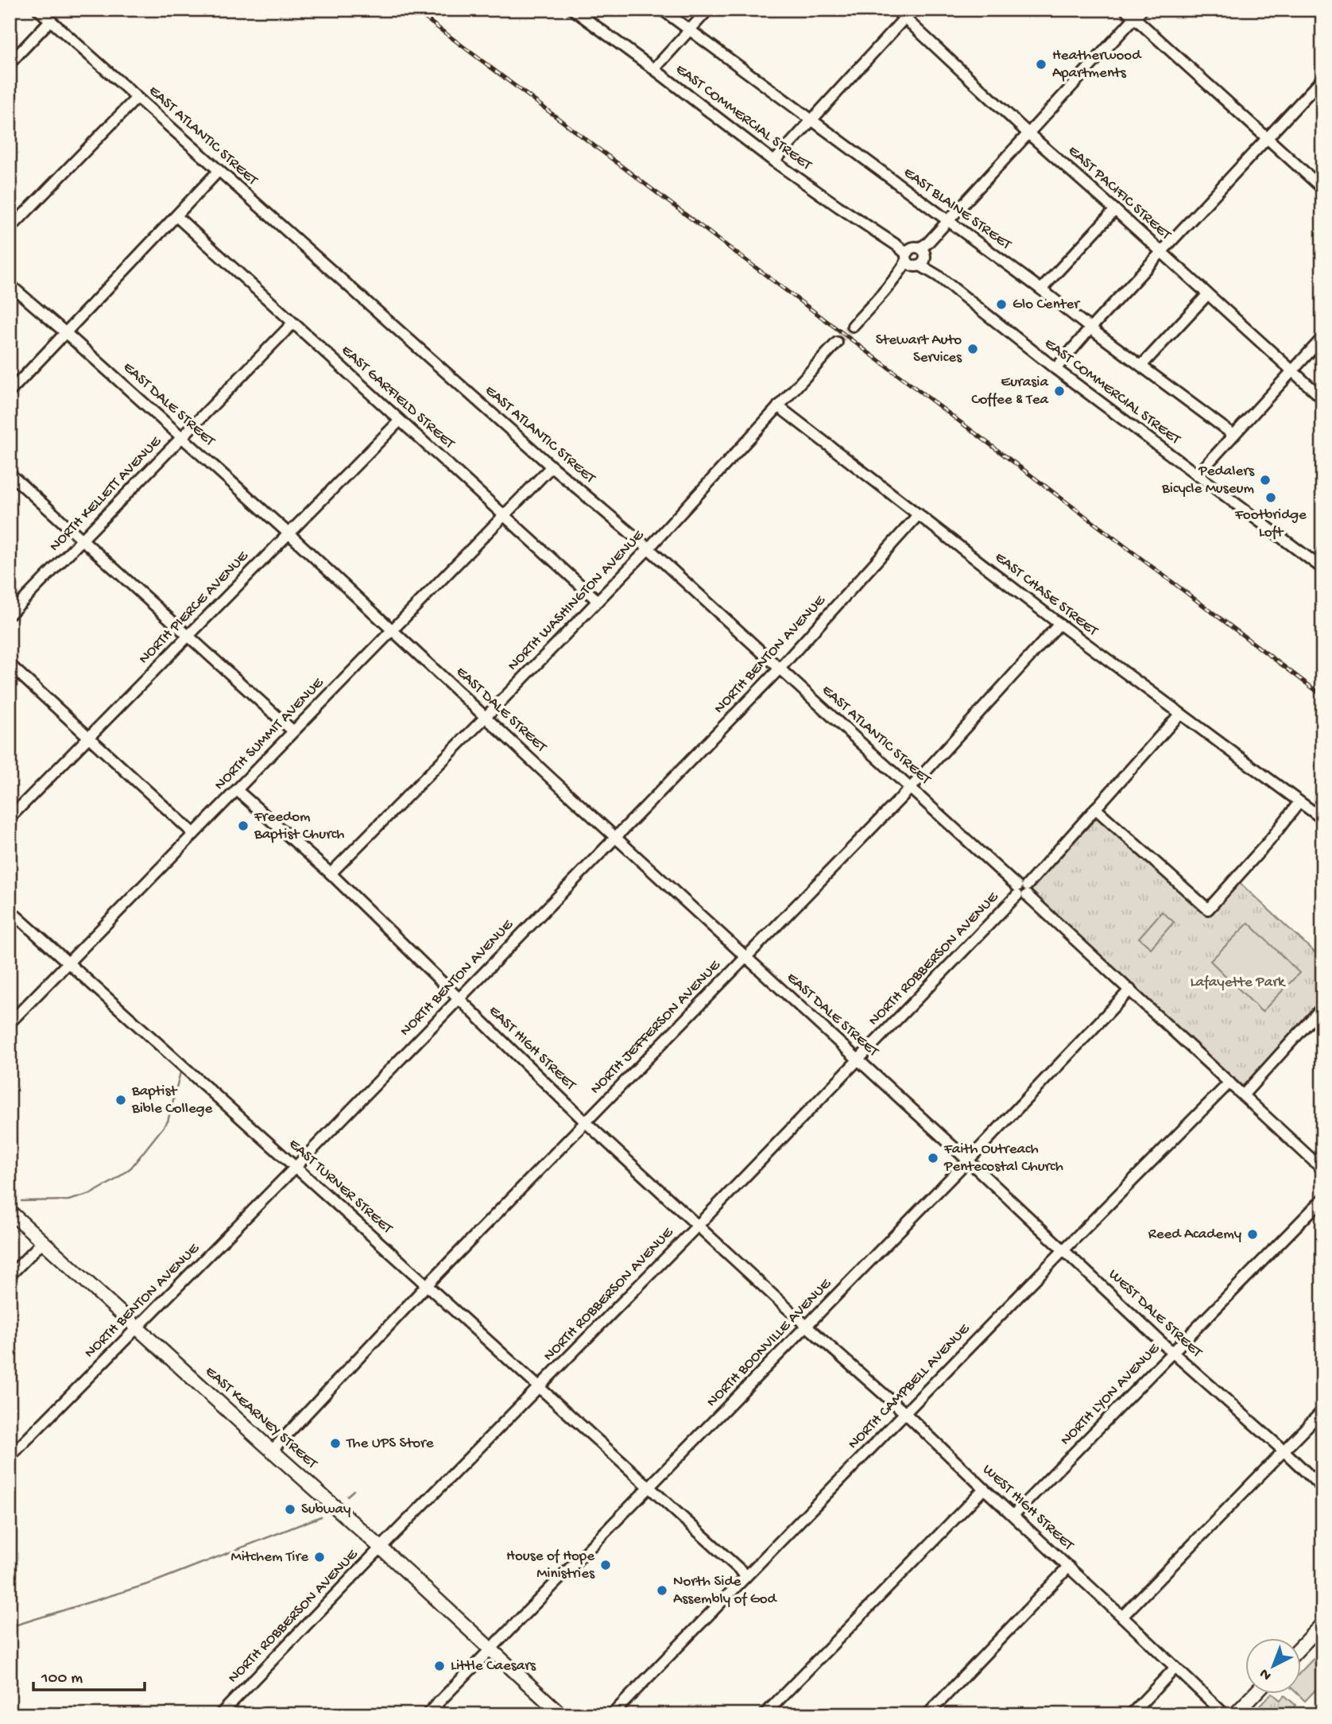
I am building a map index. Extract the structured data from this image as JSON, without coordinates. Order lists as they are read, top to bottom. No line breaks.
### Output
{"streets":{"main road":["EAST KEARNEY STREET"],"street":["EAST COMMERCIAL STREET","EAST ATLANTIC STREET","EAST PACIFIC STREET","EAST BLAINE STREET","EAST GARFIELD STREET","EAST DALE STREET","NORTH KELLETT AVENUE","EAST CHASE STREET","NORTH WASHINGTON AVENUE","NORTH PIERCE AVENUE","NORTH BENTON AVENUE","NORTH SUMMIT AVENUE","NORTH ROBBERSON AVENUE","NORTH JEFFERSON AVENUE","EAST HIGH STREET","EAST TURNER STREET","WEST DALE STREET","NORTH BOONVILLE AVENUE","NORTH CAMPBELL AVENUE","NORTH LYON AVENUE","WEST HIGH STREET"]},"crossings":[["EAST ATLANTIC STREET","NORTH WASHINGTON AVENUE"],["EAST ATLANTIC STREET","NORTH BENTON AVENUE"],["EAST ATLANTIC STREET","NORTH SUMMIT AVENUE"],["EAST ATLANTIC STREET","NORTH ROBBERSON AVENUE"],["EAST ATLANTIC STREET","NORTH JEFFERSON AVENUE"],["EAST ATLANTIC STREET","NORTH BOONVILLE AVENUE"],["EAST ATLANTIC STREET","NORTH CAMPBELL AVENUE"],["EAST GARFIELD STREET","NORTH KELLETT AVENUE"],["EAST GARFIELD STREET","NORTH WASHINGTON AVENUE"],["EAST GARFIELD STREET","NORTH PIERCE AVENUE"],["EAST GARFIELD STREET","NORTH SUMMIT AVENUE"],["EAST DALE STREET","NORTH KELLETT AVENUE"],["EAST DALE STREET","NORTH WASHINGTON AVENUE"],["EAST DALE STREET","NORTH PIERCE AVENUE"],["EAST DALE STREET","NORTH BENTON AVENUE"],["EAST DALE STREET","NORTH SUMMIT AVENUE"],["EAST DALE STREET","NORTH ROBBERSON AVENUE"],["EAST DALE STREET","NORTH JEFFERSON AVENUE"],["EAST DALE STREET","WEST DALE STREET"],["EAST DALE STREET","NORTH BOONVILLE AVENUE"],["EAST CHASE STREET","NORTH WASHINGTON AVENUE"],["EAST CHASE STREET","NORTH BENTON AVENUE"],["EAST CHASE STREET","NORTH ROBBERSON AVENUE"],["EAST CHASE STREET","NORTH JEFFERSON AVENUE"],["NORTH WASHINGTON AVENUE","EAST HIGH STREET"],["NORTH BENTON AVENUE","EAST HIGH STREET"],["NORTH BENTON AVENUE","EAST TURNER STREET"],["NORTH BENTON AVENUE","EAST KEARNEY STREET"],["NORTH SUMMIT AVENUE","EAST HIGH STREET"],["NORTH SUMMIT AVENUE","EAST TURNER STREET"],["NORTH ROBBERSON AVENUE","EAST HIGH STREET"],["NORTH ROBBERSON AVENUE","EAST TURNER STREET"],["NORTH ROBBERSON AVENUE","EAST KEARNEY STREET"],["NORTH JEFFERSON AVENUE","EAST HIGH STREET"],["NORTH JEFFERSON AVENUE","EAST TURNER STREET"],["NORTH JEFFERSON AVENUE","EAST KEARNEY STREET"],["EAST HIGH STREET","NORTH BOONVILLE AVENUE"],["EAST HIGH STREET","WEST HIGH STREET"],["EAST TURNER STREET","NORTH BOONVILLE AVENUE"],["EAST TURNER STREET","NORTH CAMPBELL AVENUE"],["WEST DALE STREET","NORTH BOONVILLE AVENUE"],["WEST DALE STREET","NORTH CAMPBELL AVENUE"],["WEST DALE STREET","NORTH LYON AVENUE"],["NORTH BOONVILLE AVENUE","EAST KEARNEY STREET"],["NORTH BOONVILLE AVENUE","WEST HIGH STREET"],["NORTH CAMPBELL AVENUE","WEST HIGH STREET"],["NORTH LYON AVENUE","WEST HIGH STREET"]],"parks":["Lafayette Park"],"places":["Heatherwood Apartments","Glo Center","Stewart Auto Services","Eurasia Coffee & Tea","Pedalers Bicycle Museum","Footbridge Loft","Freedom Baptist Church","Baptist Bible College","Faith Outreach Pentecostal Church","Reed Academy","The UPS Store","Subway","Mitchem Tire","House of Hope Ministries","North Side Assembly of God","Little Caesars"],"scale_bar":"100 m","north":"bottom left"}
